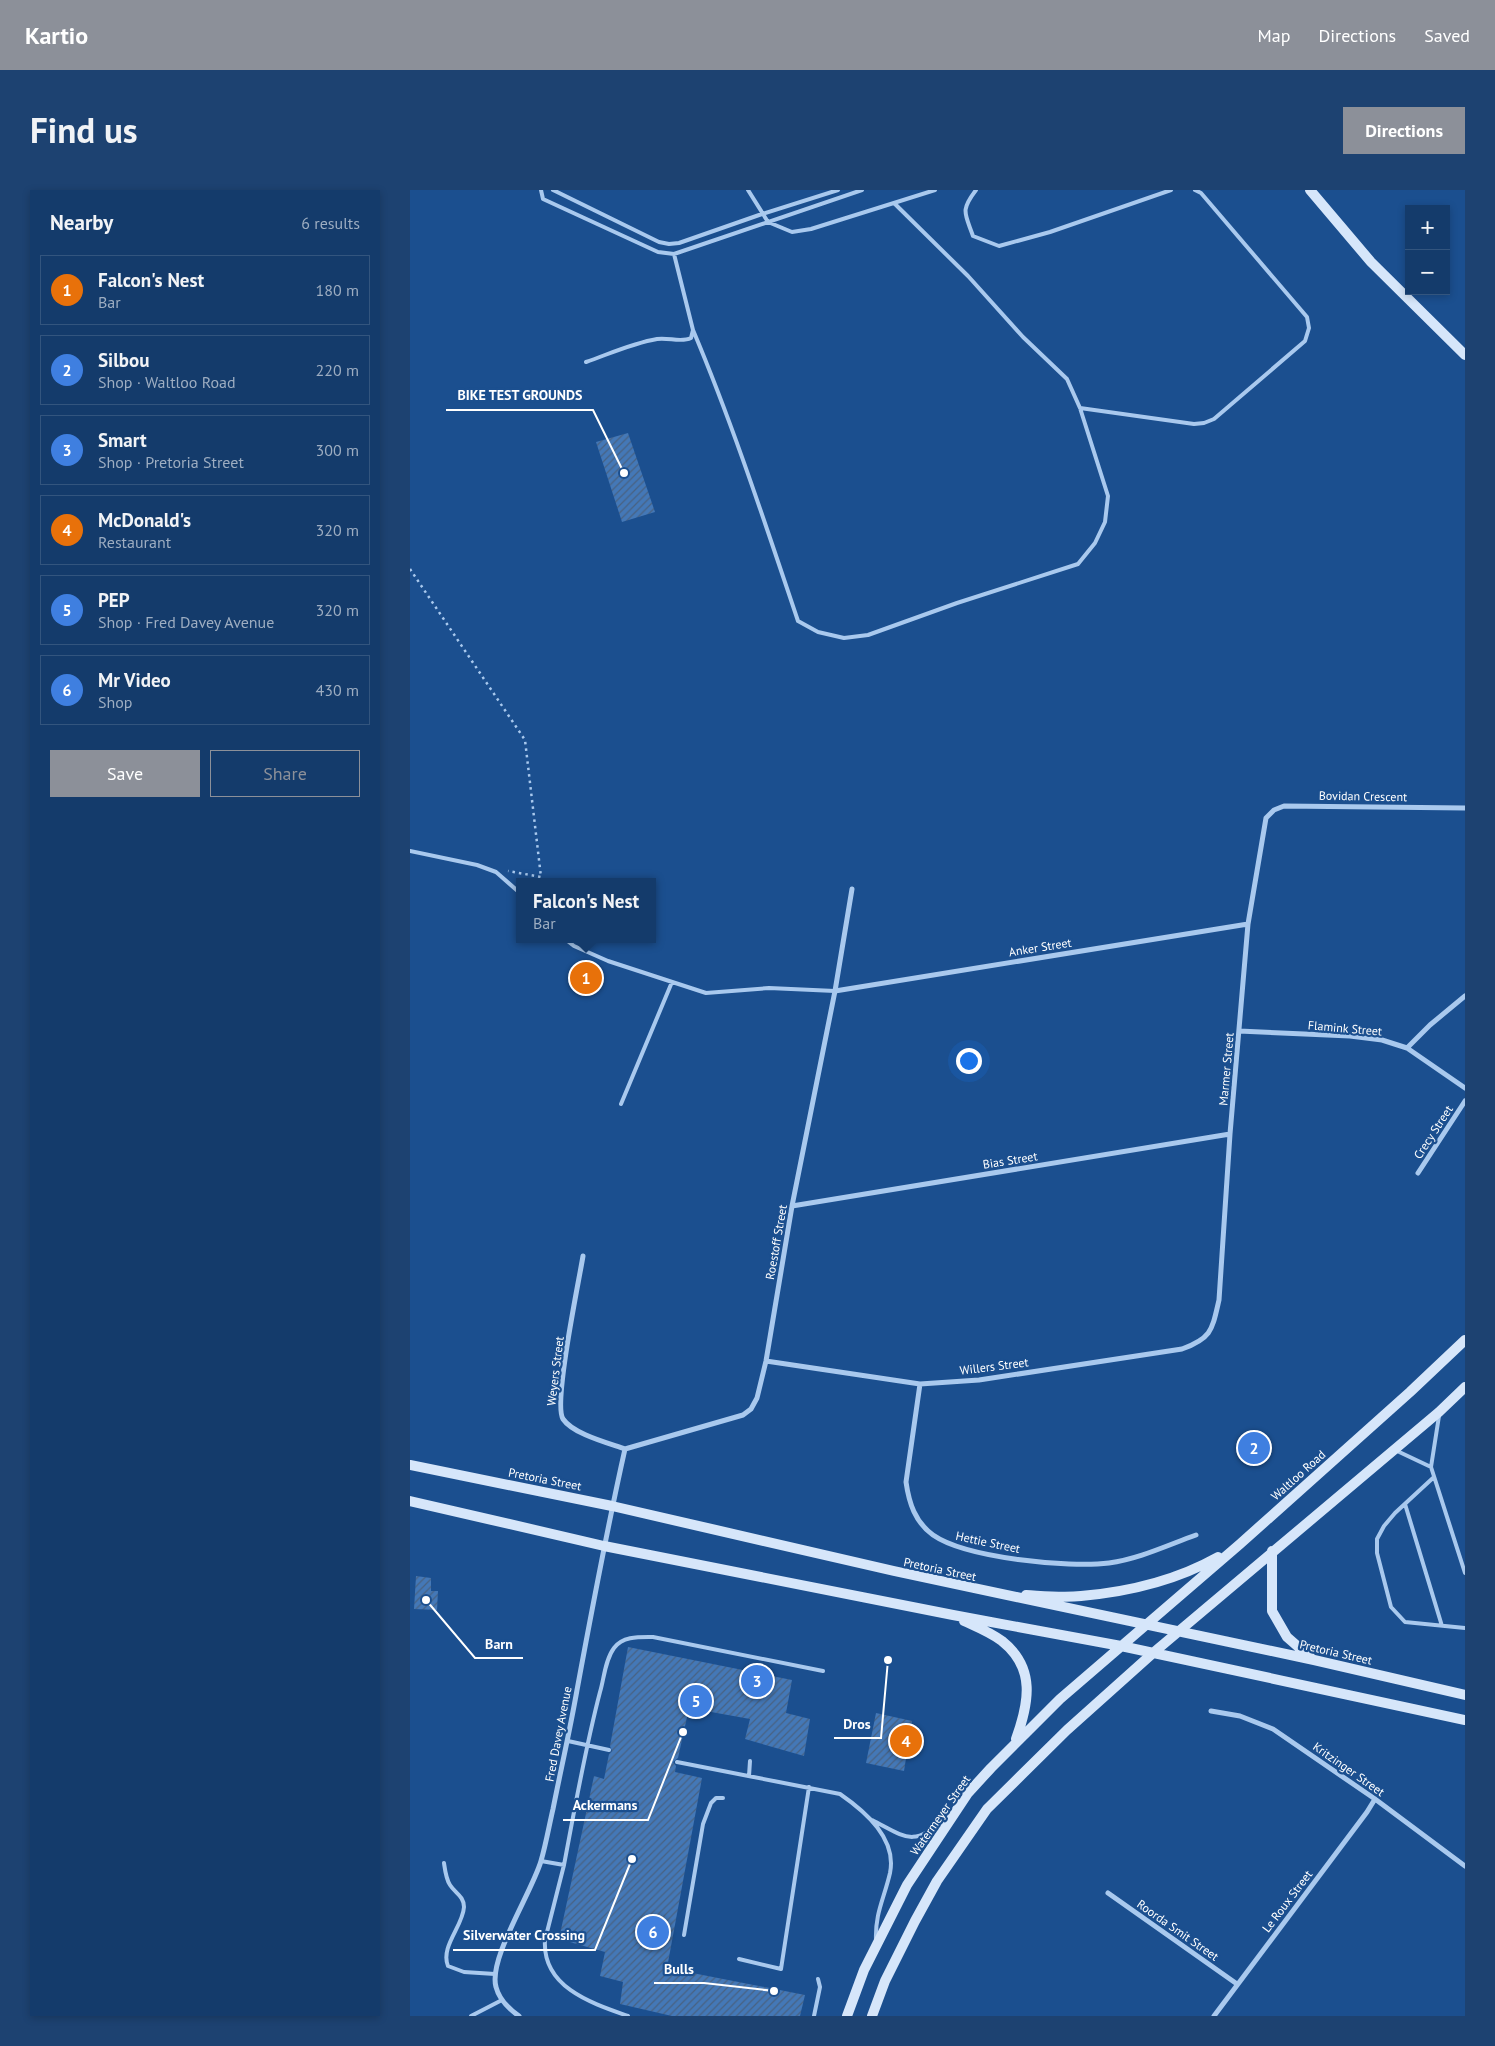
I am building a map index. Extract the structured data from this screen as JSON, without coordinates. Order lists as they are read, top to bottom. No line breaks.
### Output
{"streets":{"main road":["Waltloo Road","Pretoria Street","Watermeyer Street"],"street":["Bovidan Crescent","Anker Street","Flamink Street","Marmer Street","Crecy Street","Bias Street","Roestoff Street","Willers Street","Weyers Street","Hettie Street","Fred Davey Avenue","Kritzinger Street","Le Roux Street","Roorda Smit Street"]},"crossings":[["Bovidan Crescent","Marmer Street"],["Anker Street","Marmer Street"],["Anker Street","Roestoff Street"],["Flamink Street","Marmer Street"],["Marmer Street","Bias Street"],["Marmer Street","Willers Street"],["Bias Street","Roestoff Street"],["Roestoff Street","Willers Street"],["Roestoff Street","Weyers Street"],["Willers Street","Hettie Street"],["Waltloo Road","Pretoria Street"],["Waltloo Road","Watermeyer Street"],["Pretoria Street","Fred Davey Avenue"],["Pretoria Street","Watermeyer Street"],["Kritzinger Street","Le Roux Street"],["Le Roux Street","Roorda Smit Street"]],"places":["BIKE TEST GROUNDS","Barn","Dros","Ackermans","Silverwater Crossing","Bulls"],"page":{"header":"Kartio","nav":["Map","Directions","Saved"],"title":"Find us","buttons":["Directions",["Save","Share"]],"heading":["Nearby","6 results"],"map_buttons":["+","−"],"list":[{"mark":"1","name":"Falcon's Nest","note":"Bar","value":"180 m"},{"mark":"2","name":"Silbou","note":"Shop · Waltloo Road","value":"220 m"},{"mark":"3","name":"Smart","note":"Shop · Pretoria Street","value":"300 m"},{"mark":"4","name":"McDonald's","note":"Restaurant","value":"320 m"},{"mark":"5","name":"PEP","note":"Shop · Fred Davey Avenue","value":"320 m"},{"mark":"6","name":"Mr Video","note":"Shop","value":"430 m"}],"popup":["Falcon's Nest","Bar"],"pins":["1","2","3","5","4","6"]}}
